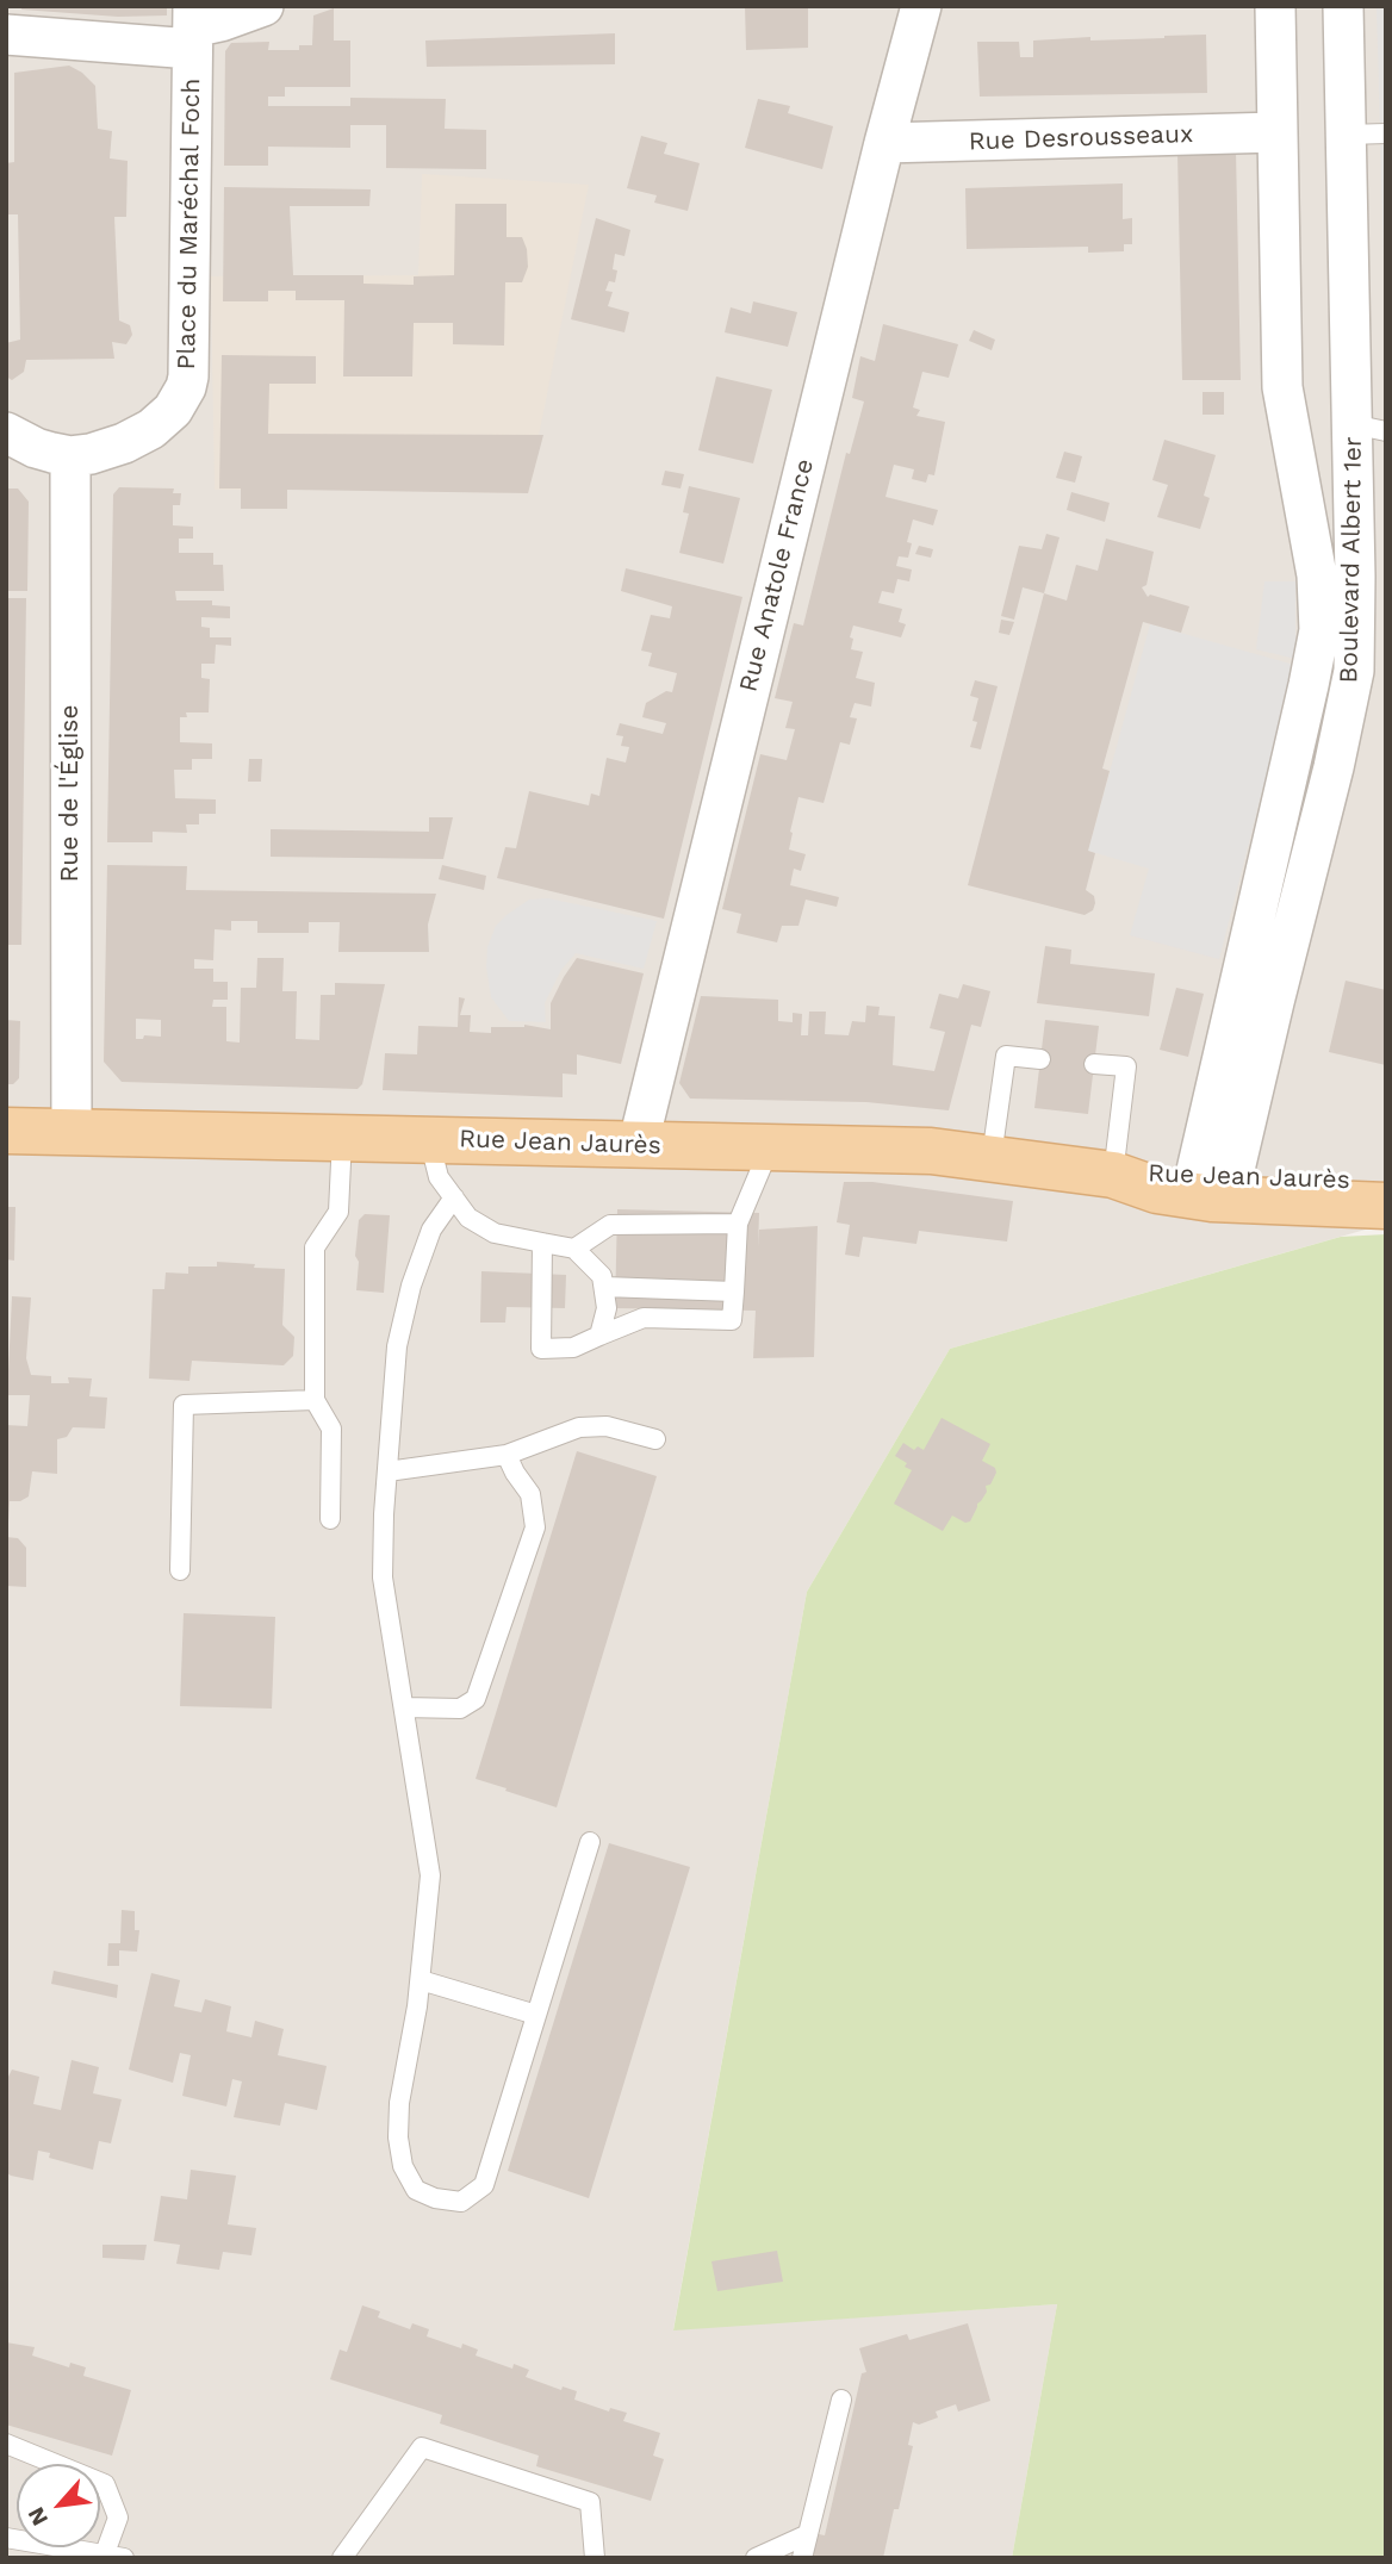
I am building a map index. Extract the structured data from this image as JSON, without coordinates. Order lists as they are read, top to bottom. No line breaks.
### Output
{"streets":{"main road":["Rue Jean Jaurès"],"street":["Rue Desrousseaux","Place du Maréchal Foch","Boulevard Albert 1er","Rue Anatole France","Rue de l'Église"]},"crossings":[["Rue Desrousseaux","Boulevard Albert 1er"],["Rue Desrousseaux","Rue Anatole France"],["Place du Maréchal Foch","Rue de l'Église"],["Boulevard Albert 1er","Rue Jean Jaurès"],["Rue Anatole France","Rue Jean Jaurès"],["Rue de l'Église","Rue Jean Jaurès"]],"north":"bottom left"}
